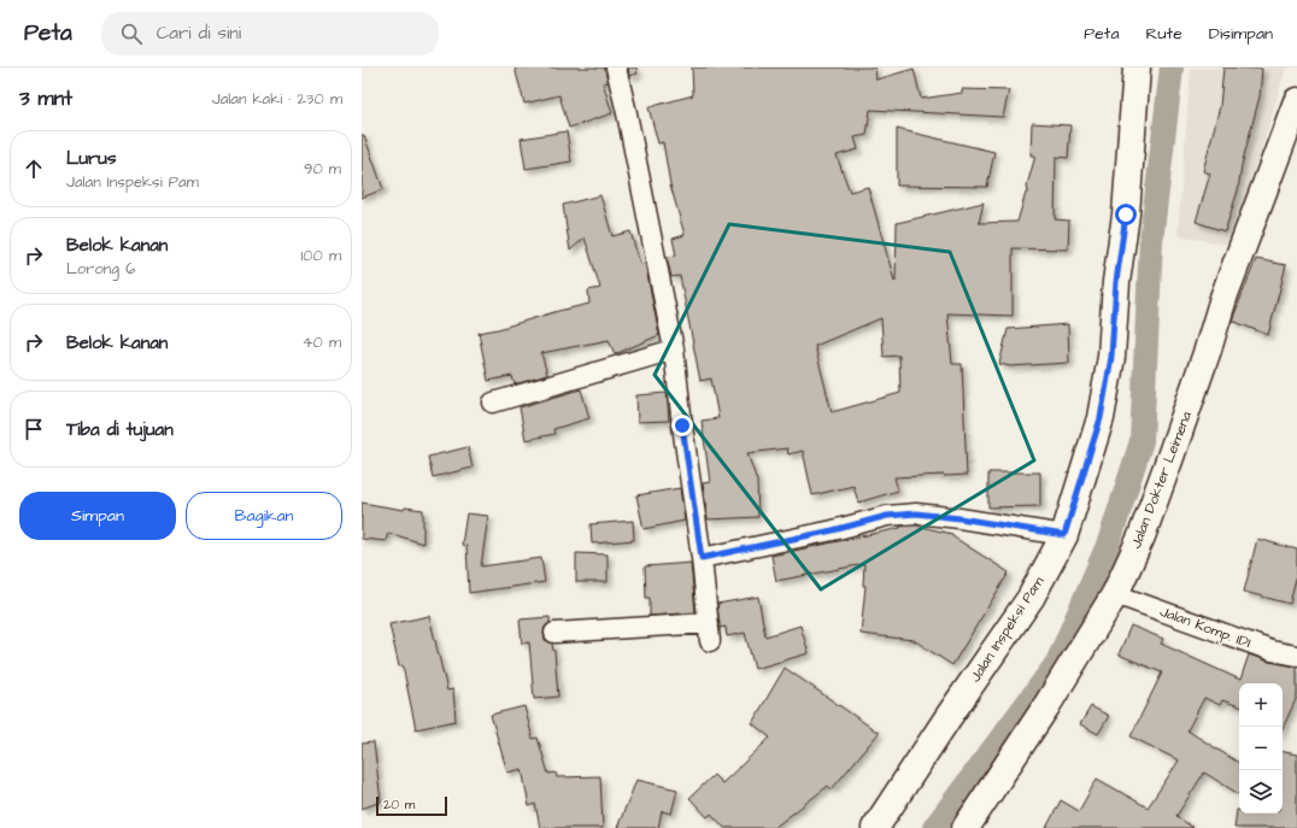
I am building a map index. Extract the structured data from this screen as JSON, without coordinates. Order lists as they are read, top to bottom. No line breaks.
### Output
{"streets":{"main road":["Jalan Dokter Leimena","Jalan Inspeksi Pam"],"street":["Jalan Komp. IDI"]},"crossings":[["Jalan Dokter Leimena","Jalan Komp. IDI"]],"scale_bar":"20 m","page":{"header":"Peta","search":"Cari di sini","nav":["Peta","Rute","Disimpan"],"heading":["3 mnt","Jalan kaki · 230 m"],"list":[["Lurus","Jalan Inspeksi Pam","90 m"],["Belok kanan","Lorong 6","100 m"],["Belok kanan","40 m"],"Tiba di tujuan"],"buttons":["Simpan","Bagikan"],"map_buttons":["+","−"],"scale":"20 m"}}
